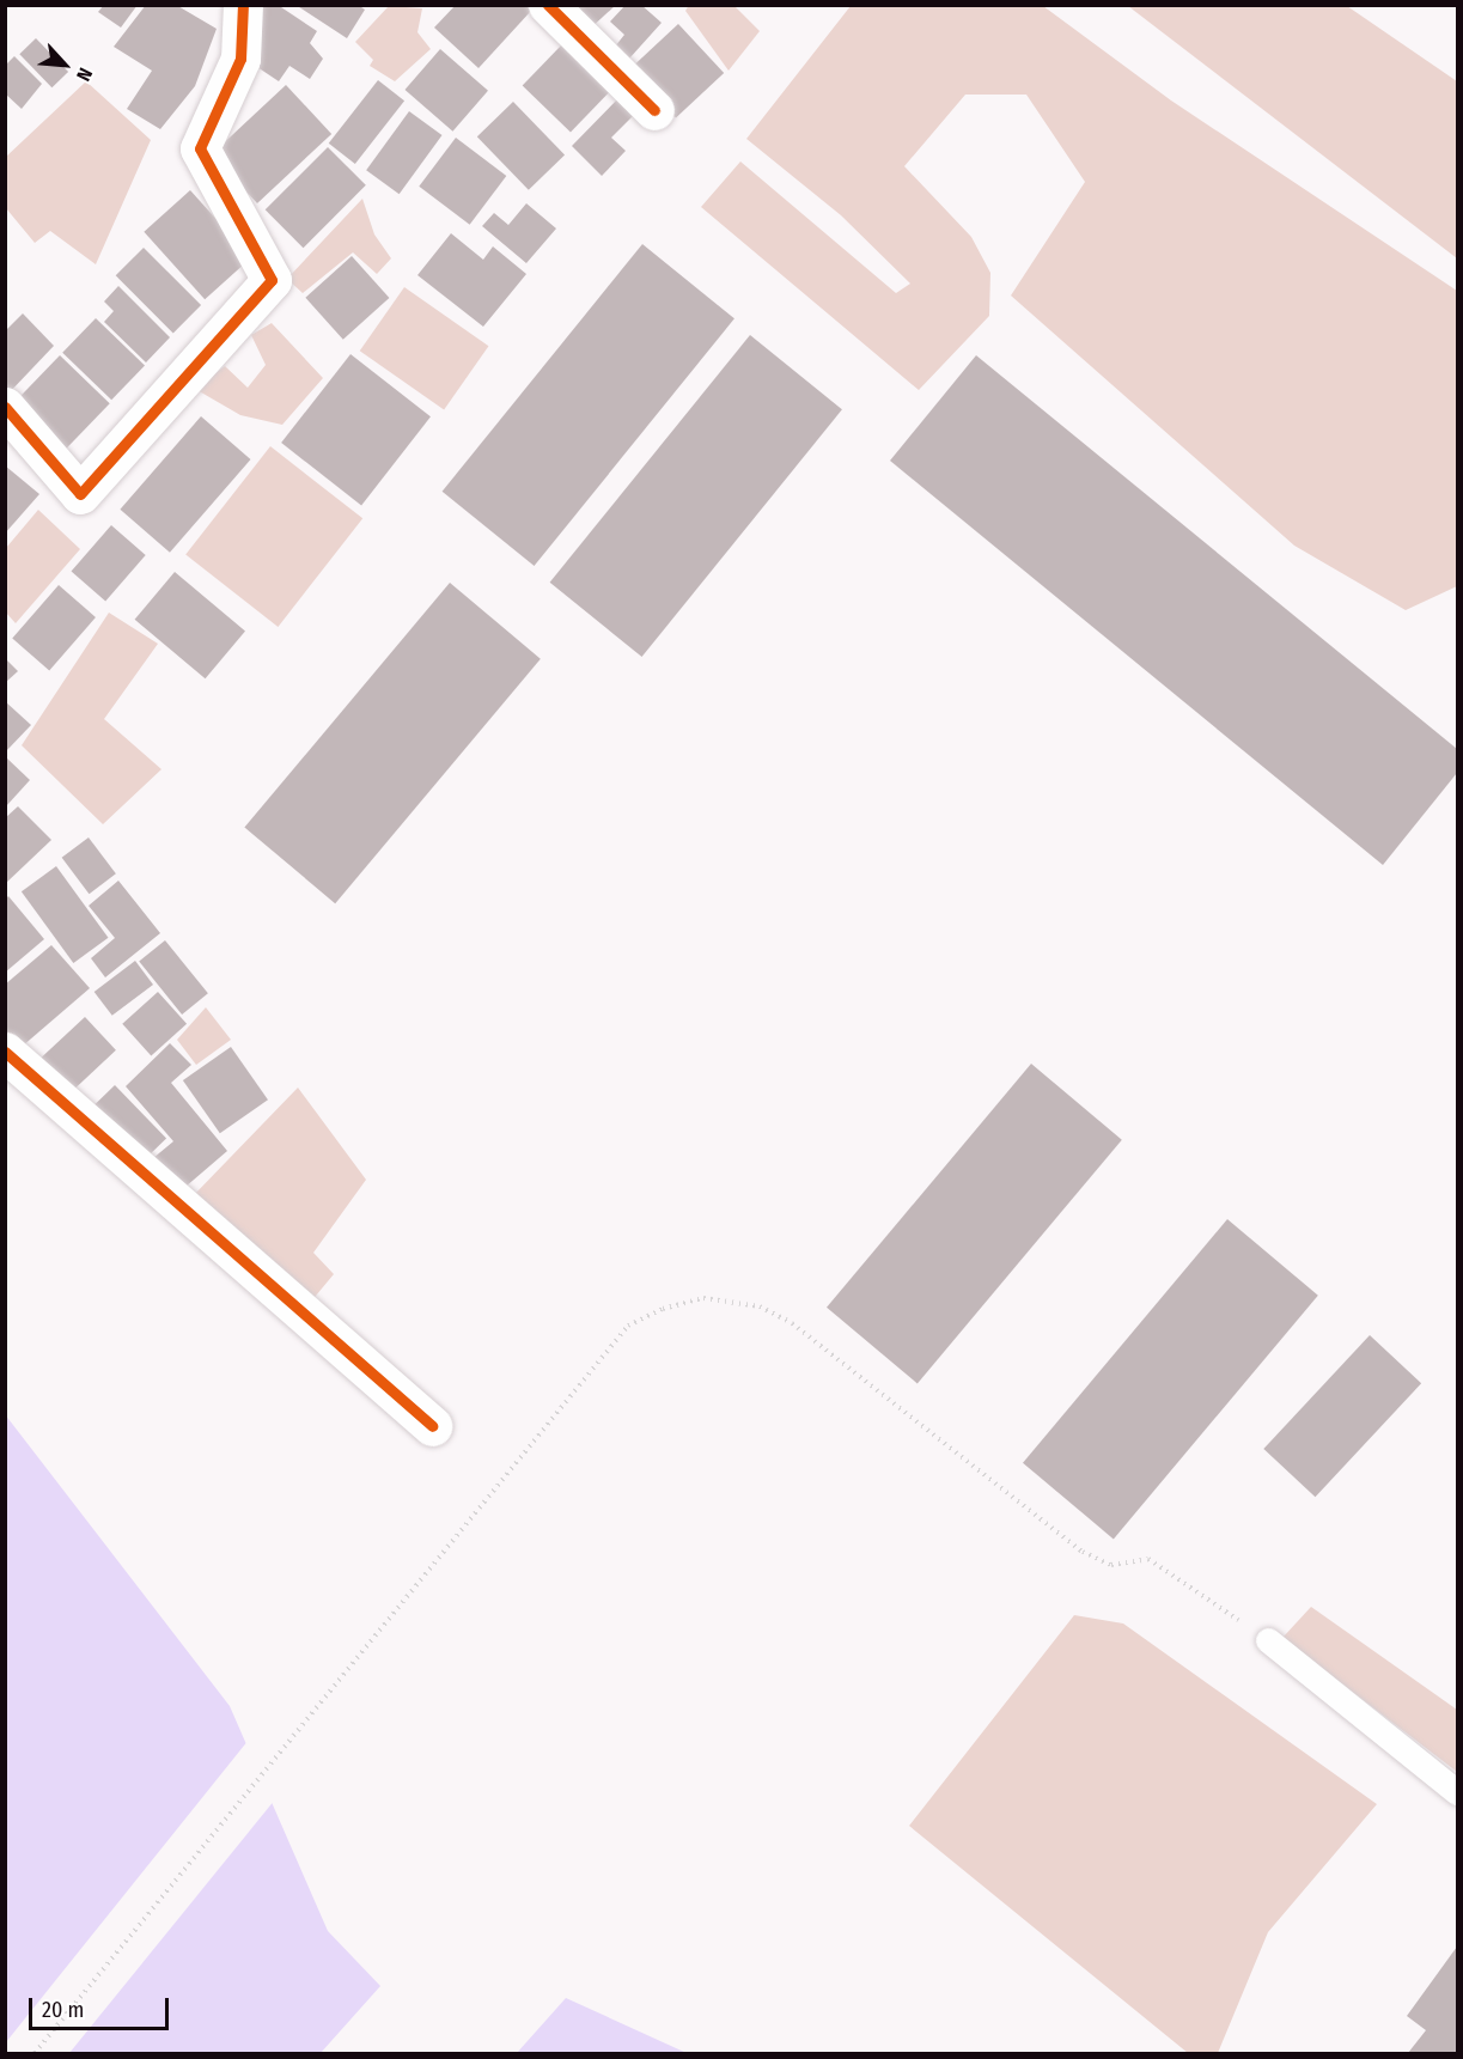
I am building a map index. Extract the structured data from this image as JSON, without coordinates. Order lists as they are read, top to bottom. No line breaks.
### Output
{"scale_bar":"20 m","north":"bottom right"}
